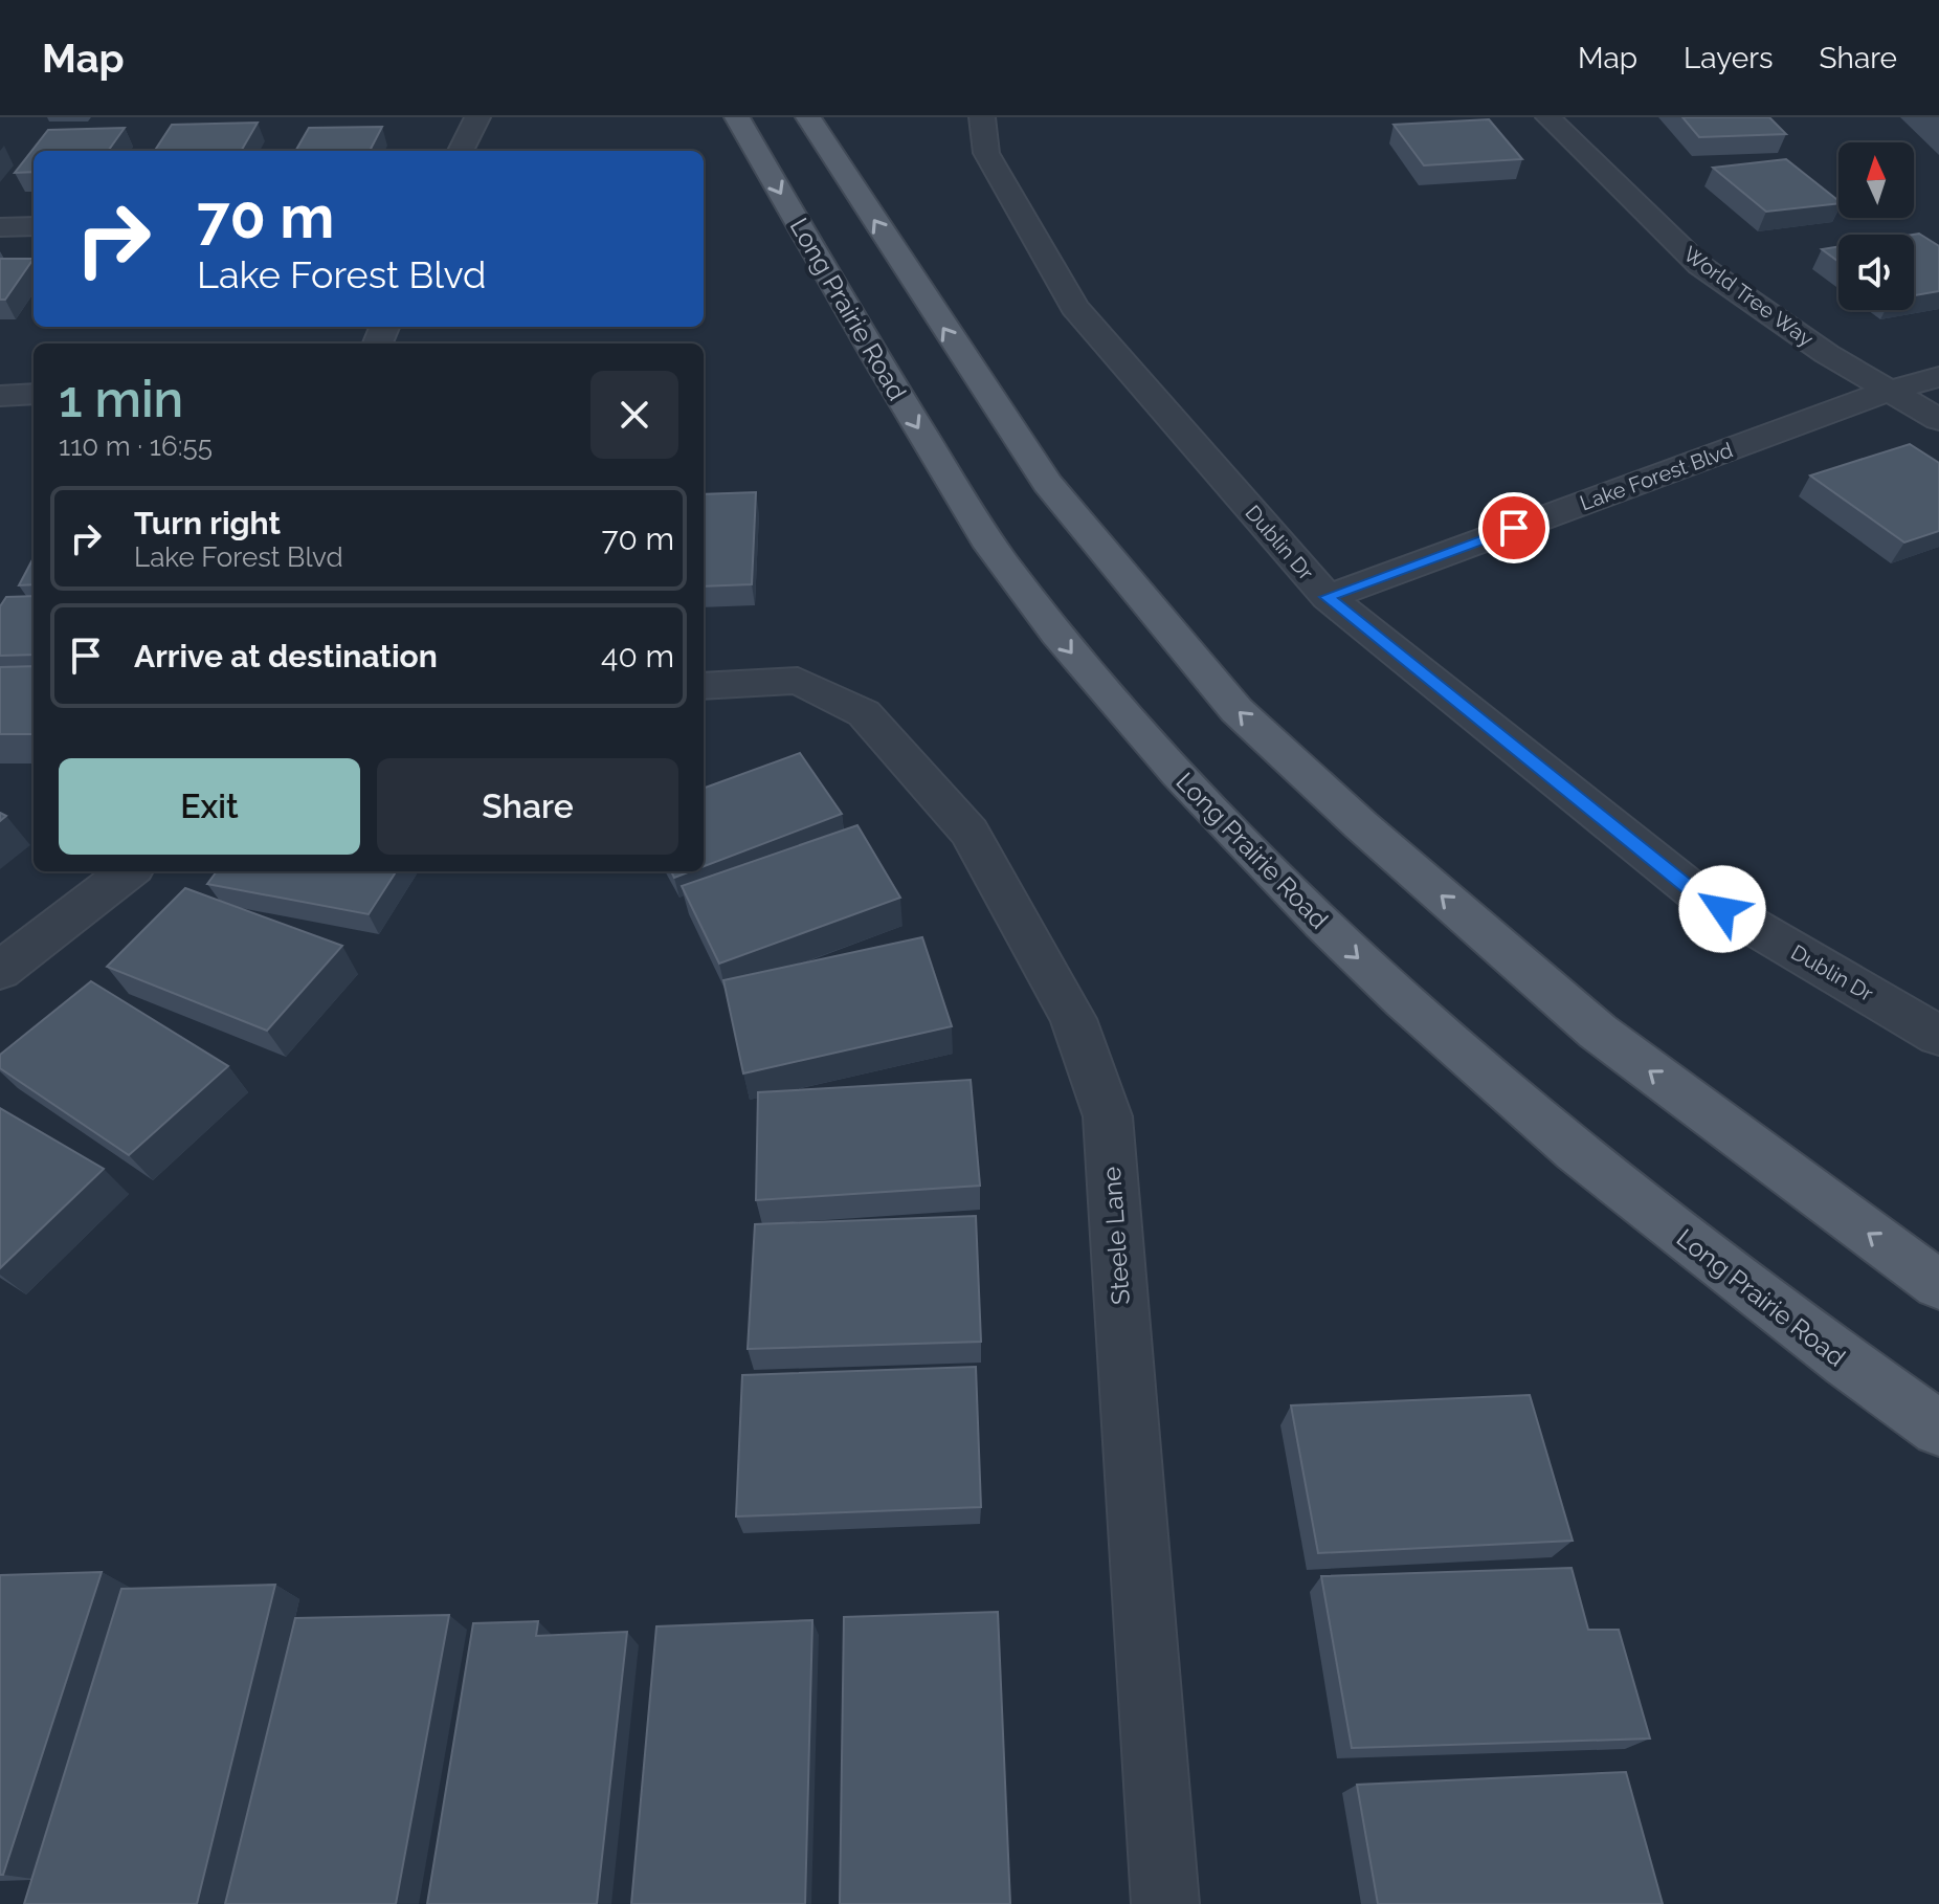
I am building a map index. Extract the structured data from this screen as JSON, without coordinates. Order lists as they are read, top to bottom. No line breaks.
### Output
{"streets":{"main road":["Long Prairie Road"],"street":["World Tree Way","Lake Forest Blvd","Dublin Dr","Steele Lane"]},"crossings":[["World Tree Way","Lake Forest Blvd"],["Lake Forest Blvd","Dublin Dr"]],"north":"top","page":{"header":"Map","nav":["Map","Layers","Share"],"turn":["70 m","Lake Forest Blvd"],"heading":["1 min","110 m · 16:55"],"list":[{"name":"Turn right","note":"Lake Forest Blvd","value":"70 m"},{"name":"Arrive at destination","value":"40 m"}],"buttons":["Exit","Share"]}}
